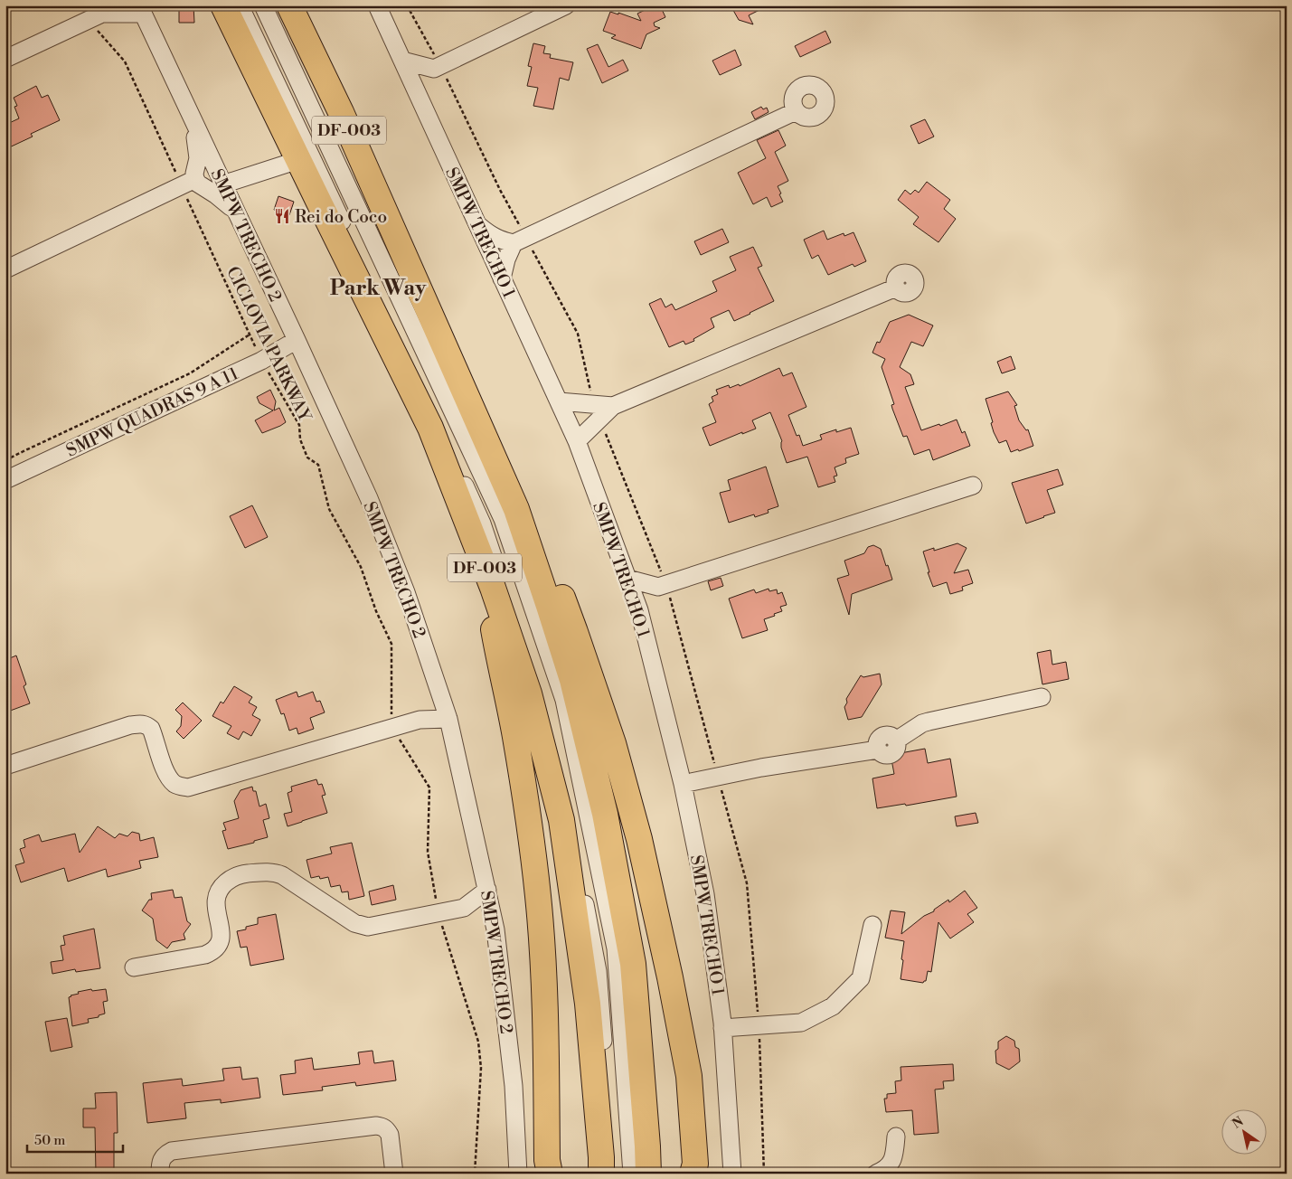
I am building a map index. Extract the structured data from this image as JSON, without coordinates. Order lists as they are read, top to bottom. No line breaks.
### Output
{"streets":{"highway":["DF-003"],"street":["SMPW TRECHO 1","SMPW TRECHO 2","SMPW QUADRAS 9 A 11"],"path":["CICLOVIA PARKWAY"]},"crossings":[["SMPW TRECHO 2","SMPW QUADRAS 9 A 11"],["CICLOVIA PARKWAY","SMPW QUADRAS 9 A 11"]],"districts":["Park Way"],"places":{"restaurant":["Rei do Coco"]},"scale_bar":"50 m","north":"top left"}
